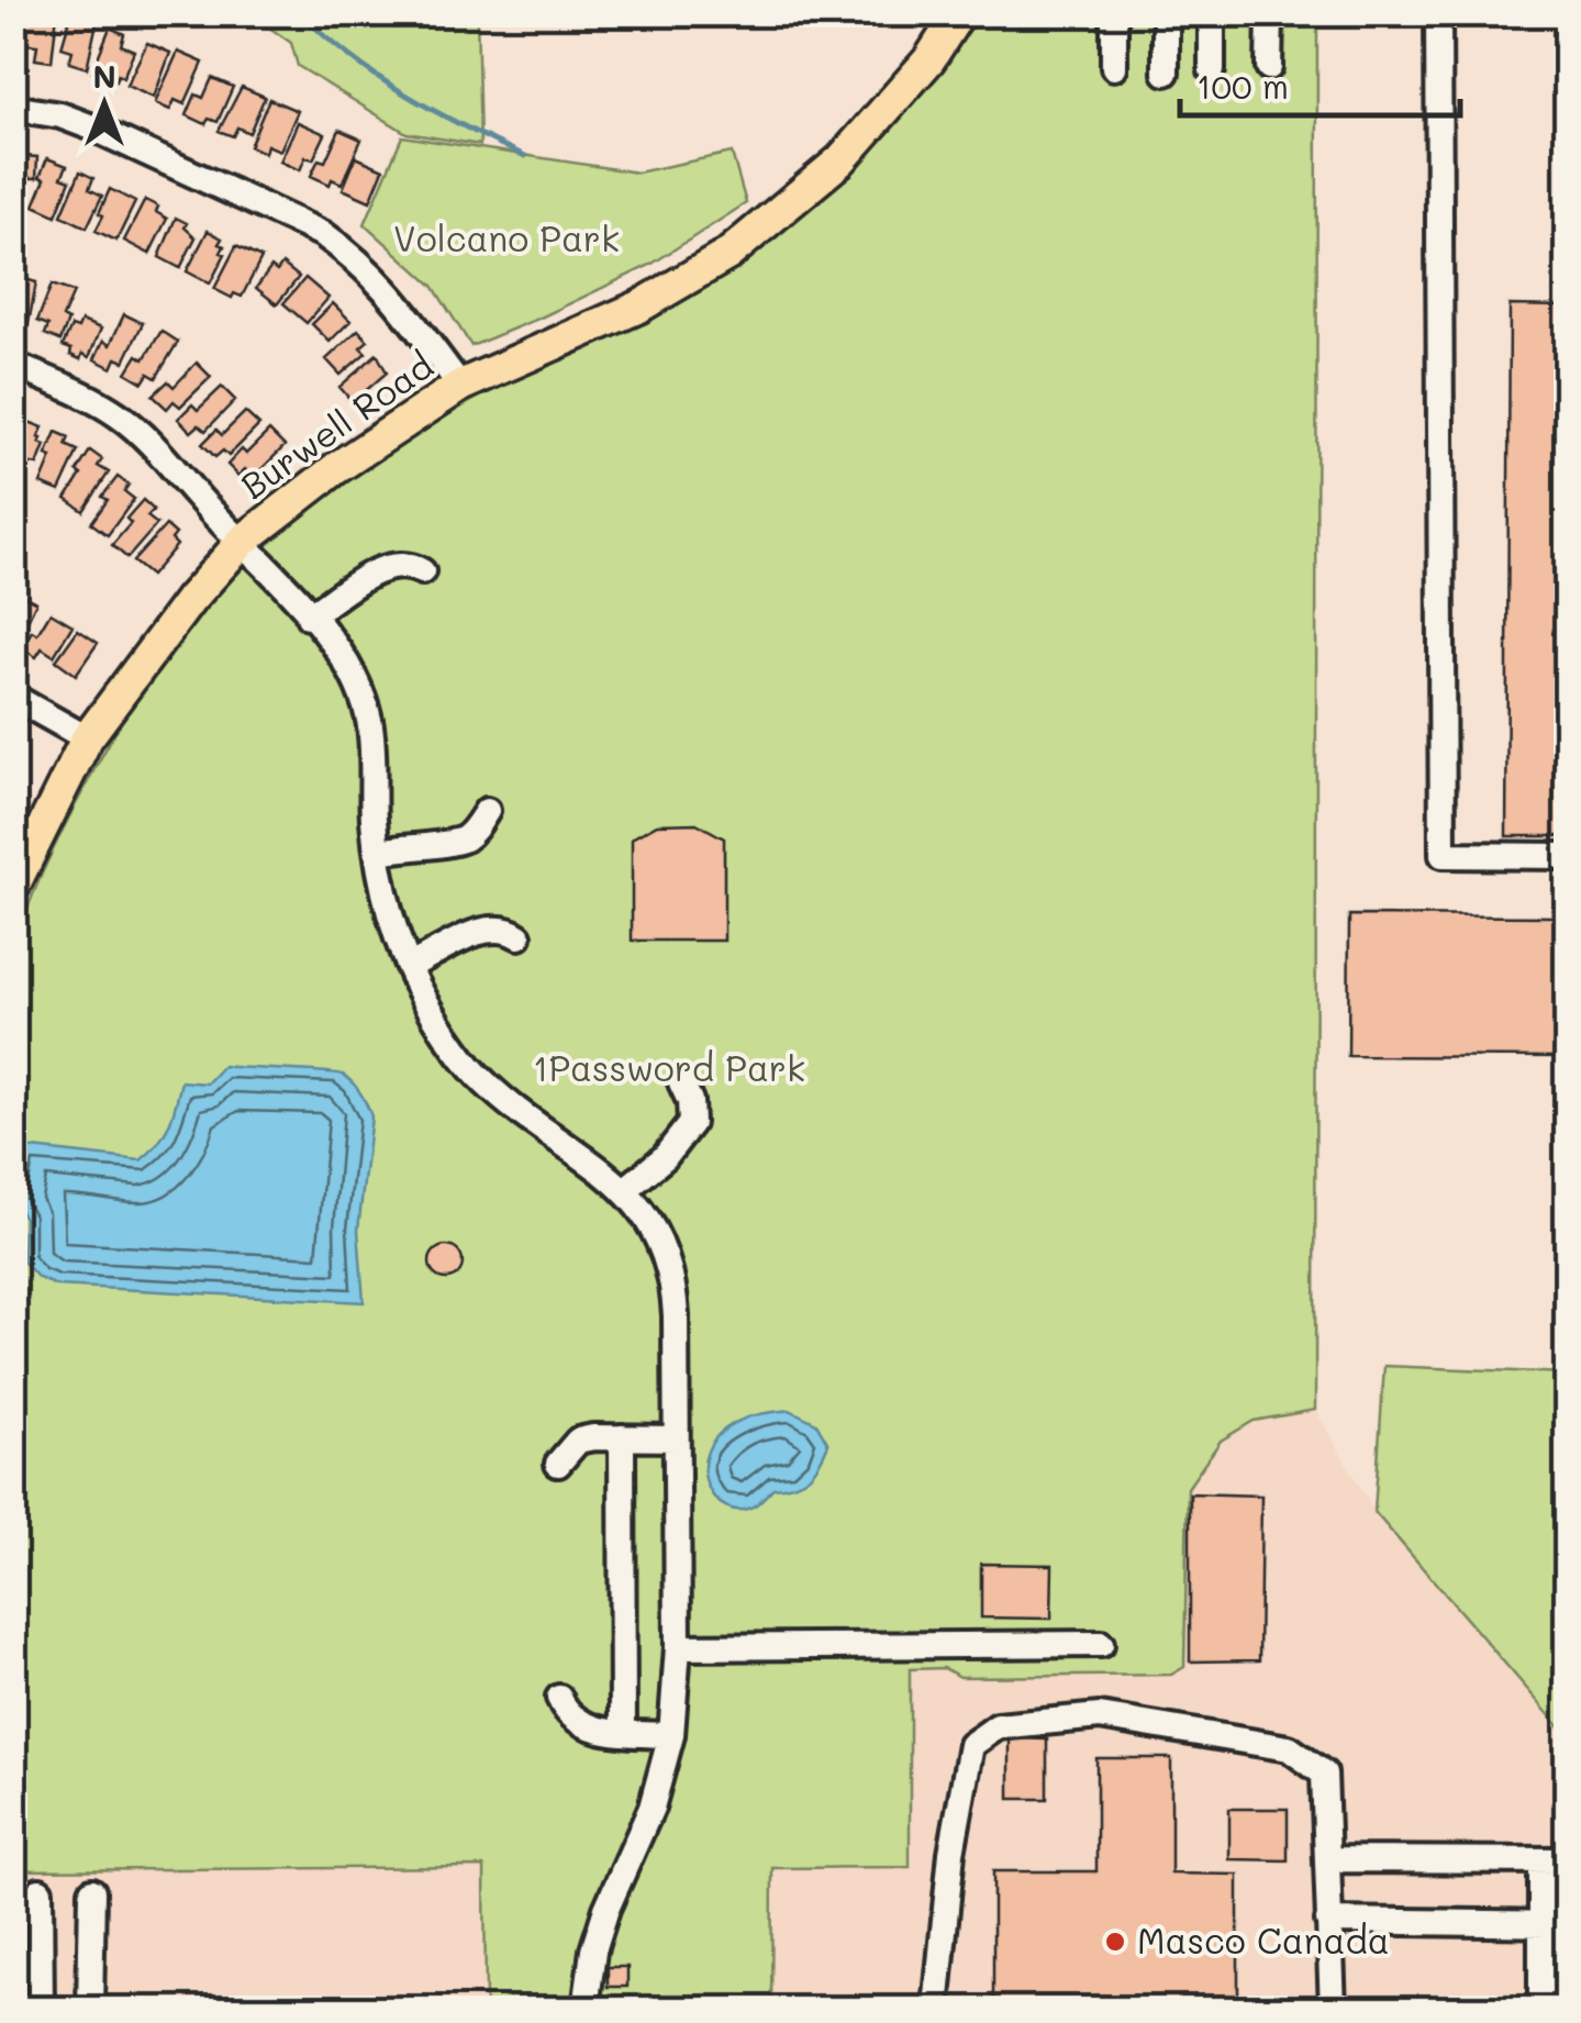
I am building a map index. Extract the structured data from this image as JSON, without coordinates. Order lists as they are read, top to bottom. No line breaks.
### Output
{"streets":{"main road":["Burwell Road"]},"parks":["Volcano Park","1Password Park"],"places":["Masco Canada"],"scale_bar":"100 m","north":"top"}
